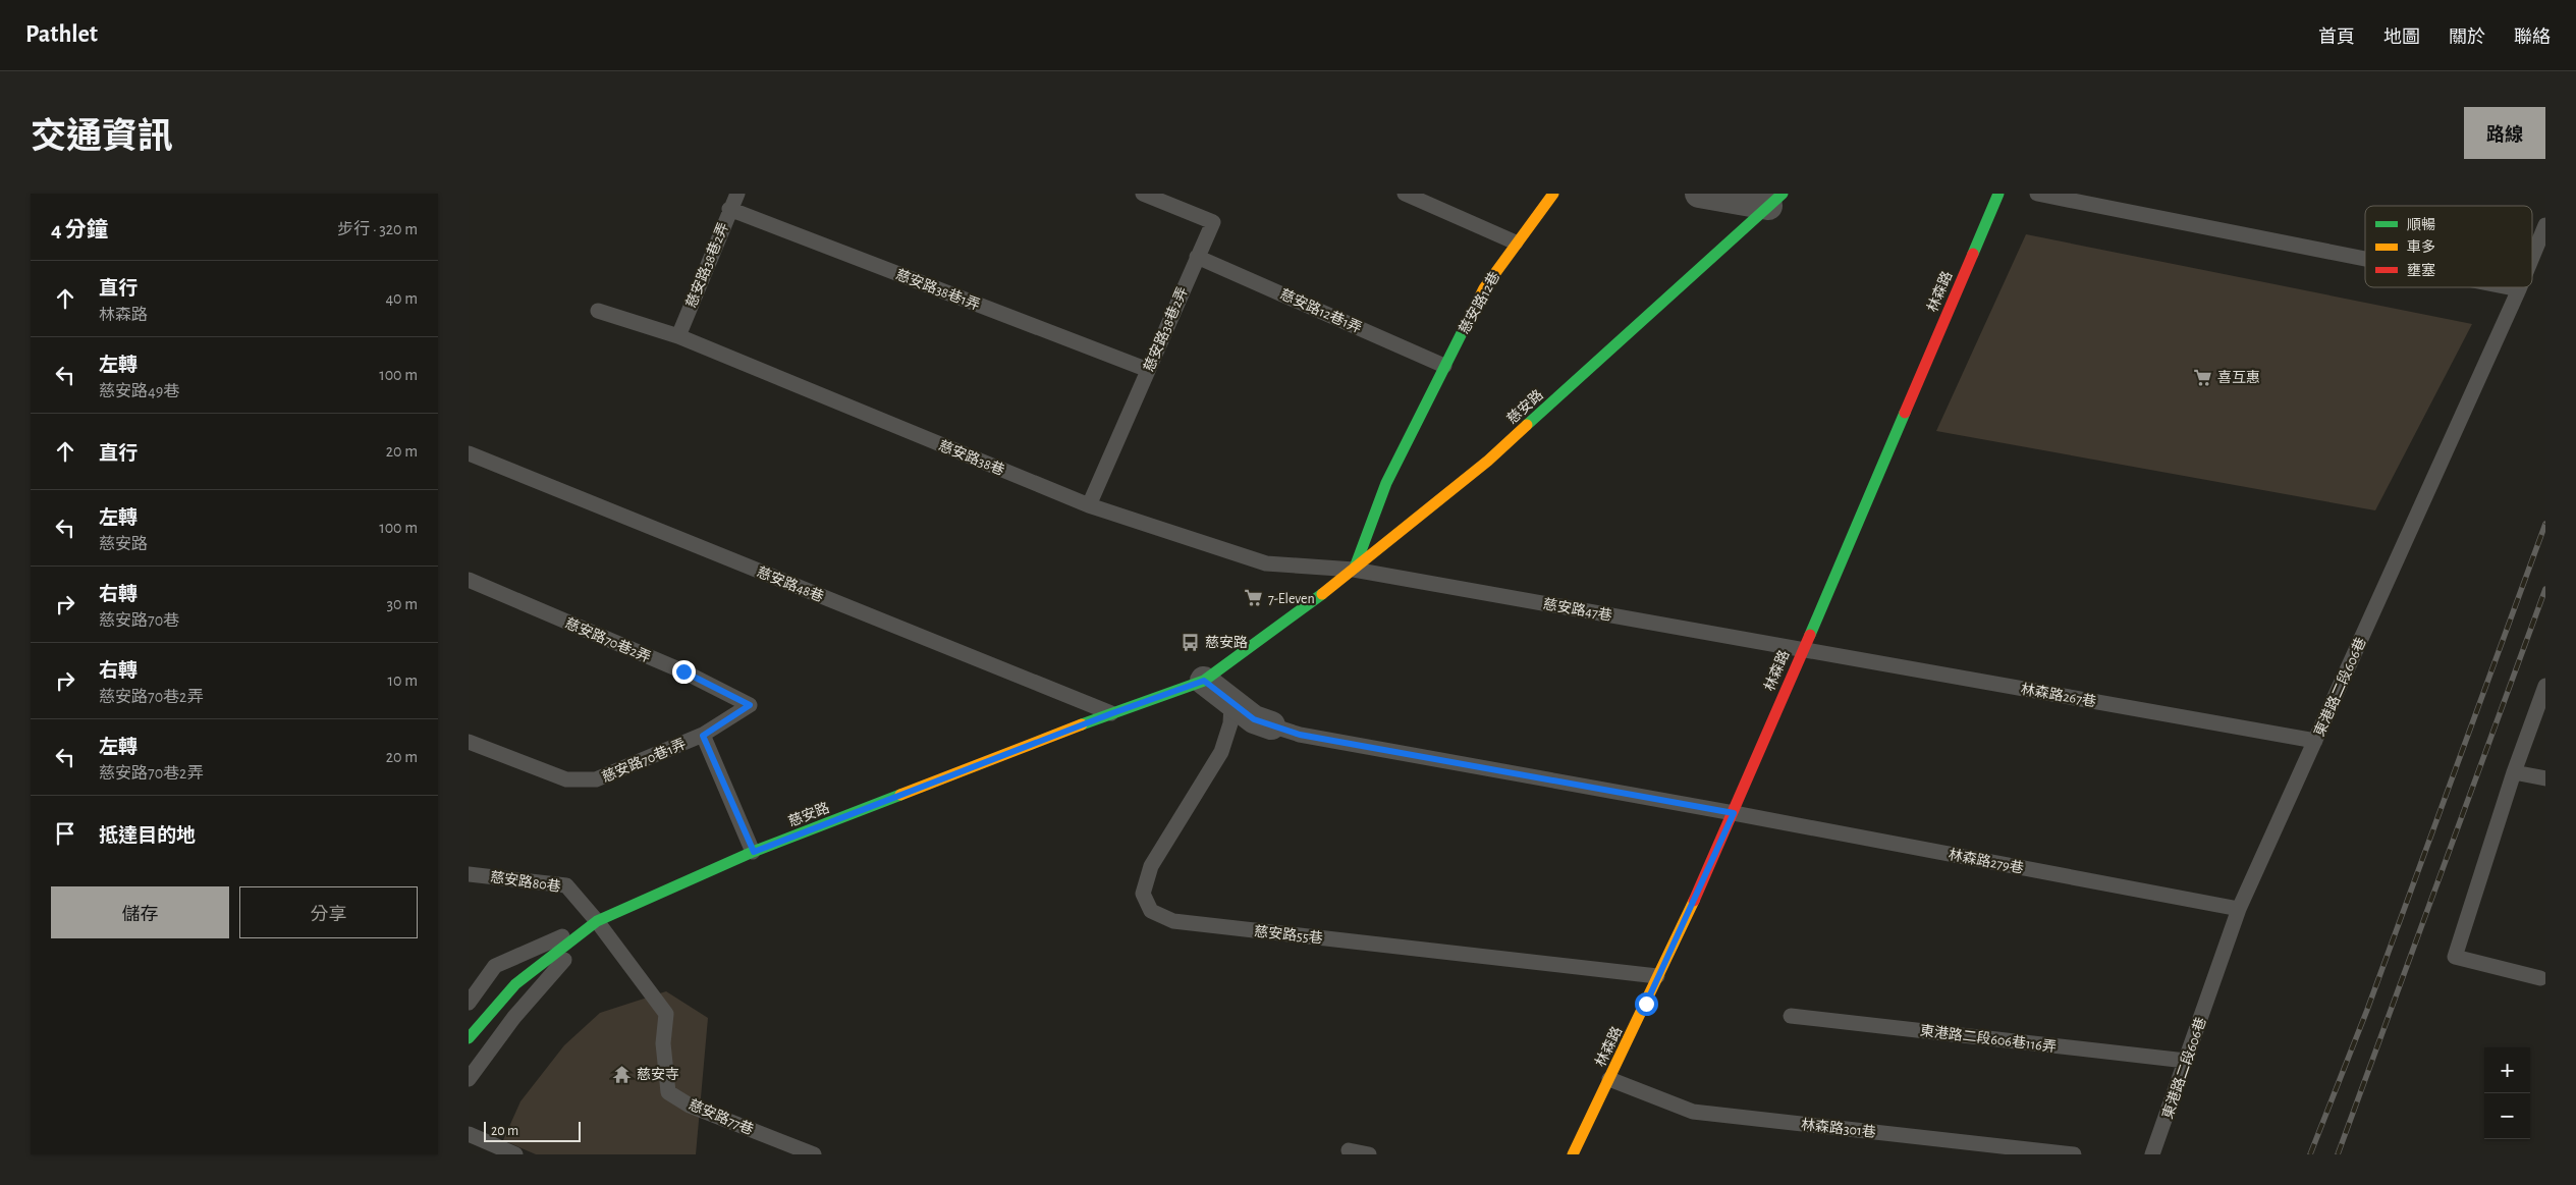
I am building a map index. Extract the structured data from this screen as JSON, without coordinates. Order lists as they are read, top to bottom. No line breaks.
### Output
{"streets":{"street":["林森路","慈安路12巷","慈安路"],"lane":["慈安路38巷2弄","慈安路38巷1弄","慈安路12巷1弄","慈安路38巷","慈安路48巷","慈安路47巷","慈安路70巷2弄","東港路二段606巷","林森路267巷","慈安路70巷1弄","林森路279巷","慈安路80巷","慈安路55巷","東港路二段606巷116弄","慈安路77巷","林森路301巷"]},"crossings":[["慈安路38巷2弄","慈安路38巷1弄"],["慈安路38巷2弄","慈安路12巷1弄"],["慈安路38巷2弄","慈安路38巷"],["林森路","慈安路47巷"],["林森路","林森路267巷"],["林森路","林森路279巷"],["林森路","慈安路55巷"],["林森路","林森路301巷"],["慈安路12巷","慈安路12巷1弄"],["慈安路12巷","慈安路"],["慈安路12巷","慈安路38巷"],["慈安路12巷","慈安路47巷"],["慈安路","慈安路38巷"],["慈安路","慈安路48巷"],["慈安路","慈安路47巷"],["慈安路","慈安路80巷"],["慈安路","慈安路77巷"],["慈安路38巷","慈安路47巷"],["慈安路47巷","林森路267巷"],["慈安路70巷2弄","慈安路70巷1弄"],["東港路二段606巷","林森路267巷"],["東港路二段606巷","林森路279巷"],["東港路二段606巷","東港路二段606巷116弄"],["慈安路80巷","慈安路77巷"]],"places":{"supermarket":["喜互惠","7-Eleven"],"bus stop":["慈安路"],"temple":["慈安寺"]},"legend":["順暢","車多","壅塞"],"scale_bar":"20 m","page":{"header":"Pathlet","nav":["首頁","地圖","關於","聯絡"],"title":"交通資訊","buttons":["路線",["儲存","分享"]],"heading":["4 分鐘","步行 · 320 m"],"list":[["直行","林森路","40 m"],["左轉","慈安路49巷","100 m"],["直行","20 m"],["左轉","慈安路","100 m"],["右轉","慈安路70巷","30 m"],["右轉","慈安路70巷2弄","10 m"],["左轉","慈安路70巷2弄","20 m"],"抵達目的地"],"map_buttons":["+","−"],"scale":"20 m"}}
